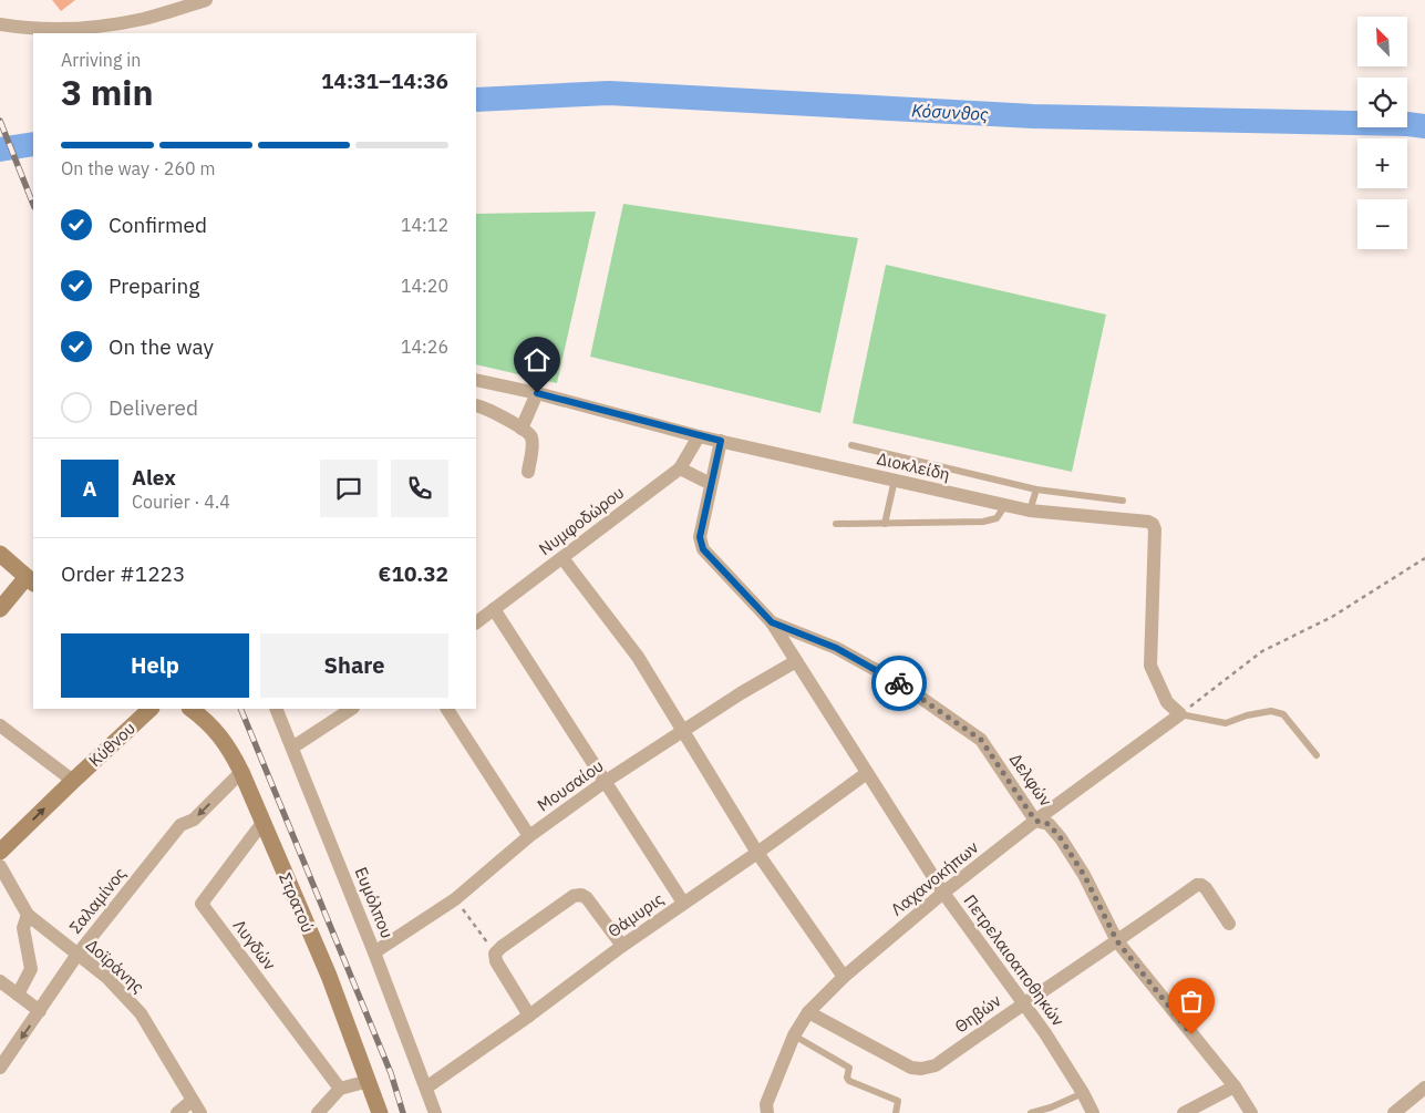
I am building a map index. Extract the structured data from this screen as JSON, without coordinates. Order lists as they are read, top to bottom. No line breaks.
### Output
{"streets":{"main road":["Κύθνου","Στρατού"],"street":["Διοκλείδη","Νυμφοδώρου","Δελφών","Μουσαίου","Λαχανοκήπων","Σαλαμίνος","Ευμόλπου","Θάμυρις","Λυγδών","Πετρελαιοαποθηκών","Δοϊράνης","Θηβών"]},"crossings":[["Διοκλείδη","Νυμφοδώρου"],["Διοκλείδη","Λαχανοκήπων"],["Δελφών","Λαχανοκήπων"],["Δελφών","Πετρελαιοαποθηκών"],["Δελφών","Θηβών"],["Μουσαίου","Ευμόλπου"],["Μουσαίου","Πετρελαιοαποθηκών"],["Λαχανοκήπων","Πετρελαιοαποθηκών"],["Λαχανοκήπων","Θηβών"],["Σαλαμίνος","Στρατού"],["Σαλαμίνος","Δοϊράνης"],["Στρατού","Λυγδών"],["Ευμόλπου","Θάμυρις"],["Θάμυρις","Πετρελαιοαποθηκών"],["Πετρελαιοαποθηκών","Θηβών"]],"one_way":["Κύθνου","Σαλαμίνος"],"water":["Κόσυνθος"],"north":"top left","page":{"map_buttons":["+","−"],"heading":["3 min","Arriving in","14:31–14:36"],"panel":["Alex","Courier · 4.4","Order #1223","€10.32"],"bar":"On the way · 260 m","list":[["Confirmed","14:12"],["Preparing","14:20"],["On the way","14:26"],"Delivered"],"round":"A","buttons":["Help","Share"]}}
